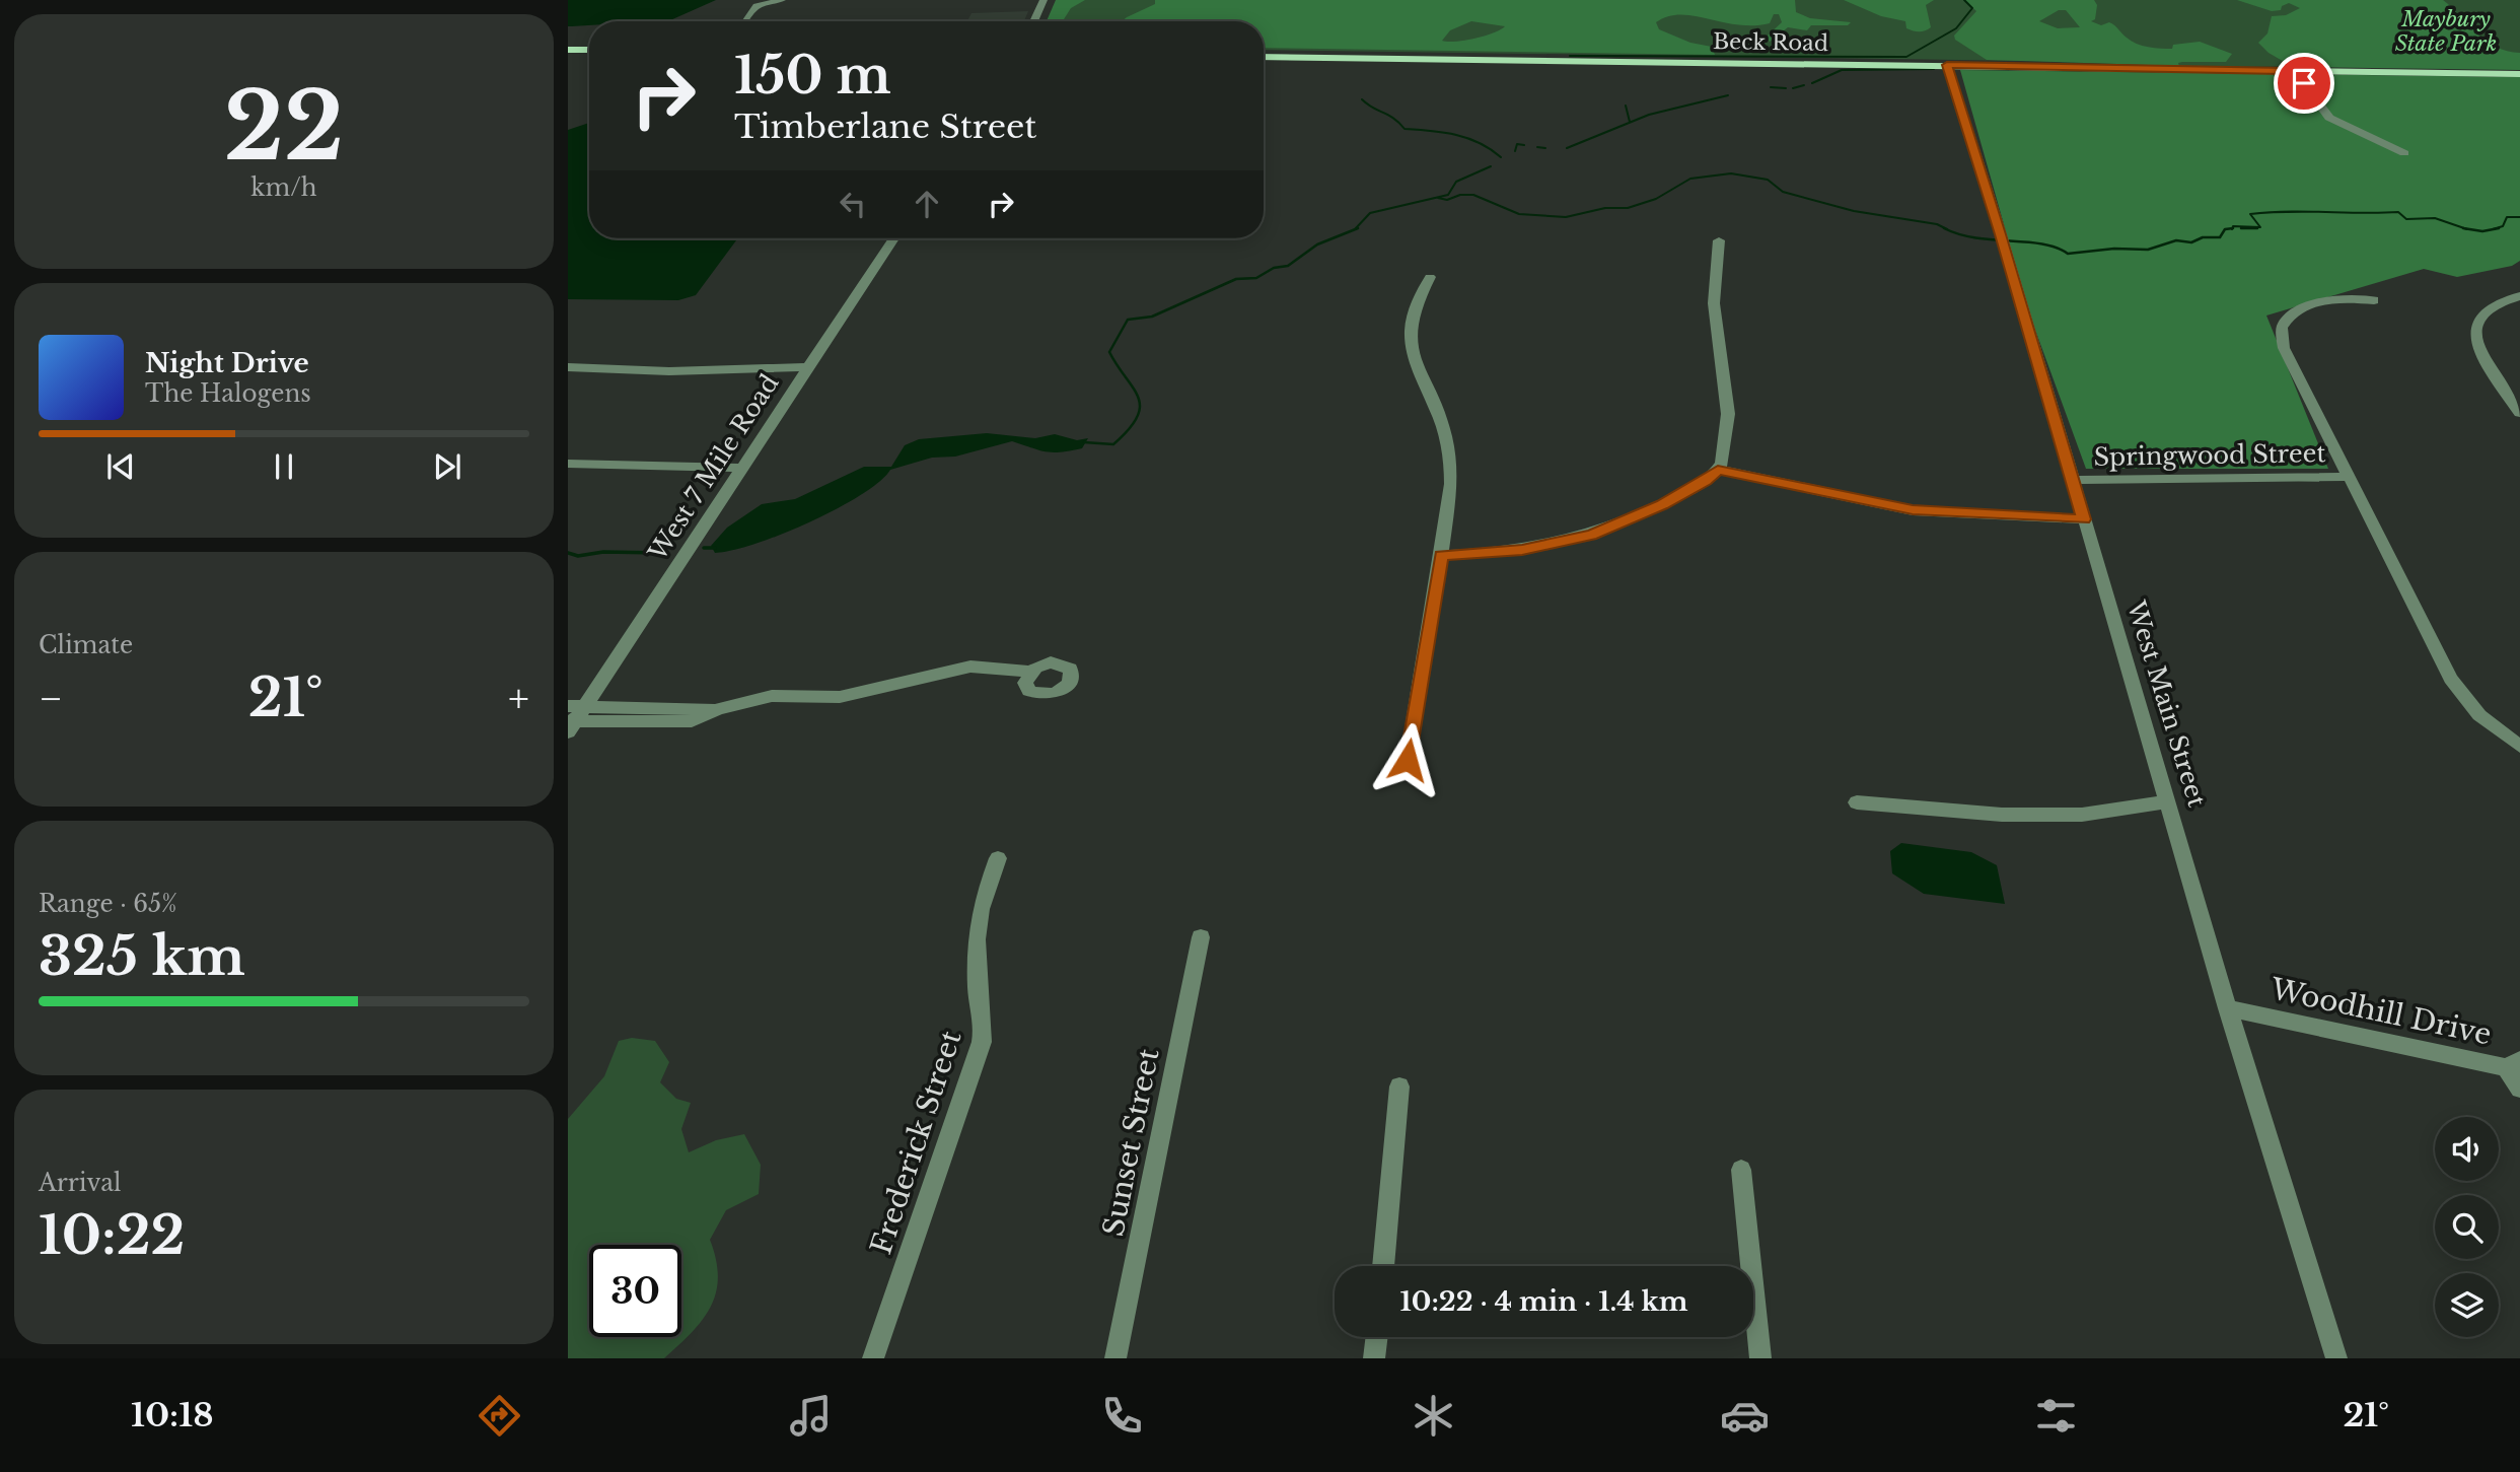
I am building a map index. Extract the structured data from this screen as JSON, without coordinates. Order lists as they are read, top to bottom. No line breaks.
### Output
{"streets":{"main road":["Beck Road"],"street":["Springwood Street","West 7 Mile Road","West Main Street","Woodhill Drive","Frederick Street","Sunset Street"]},"crossings":[["Beck Road","West Main Street"],["Springwood Street","West Main Street"],["West Main Street","Woodhill Drive"]],"parks":["Maybury State Park"],"page":{"tile":[["22","km/h"],"Climate",["Range · 65%","325 km"],["Arrival","10:22"]],"turn":["150 m","Timberlane Street"],"song":["Night Drive","The Halogens"],"heat":["−","21°","+"],"limit":"30","trip":"10:22 · 4 min · 1.4 km","tabs":["10:18","21°"]}}
